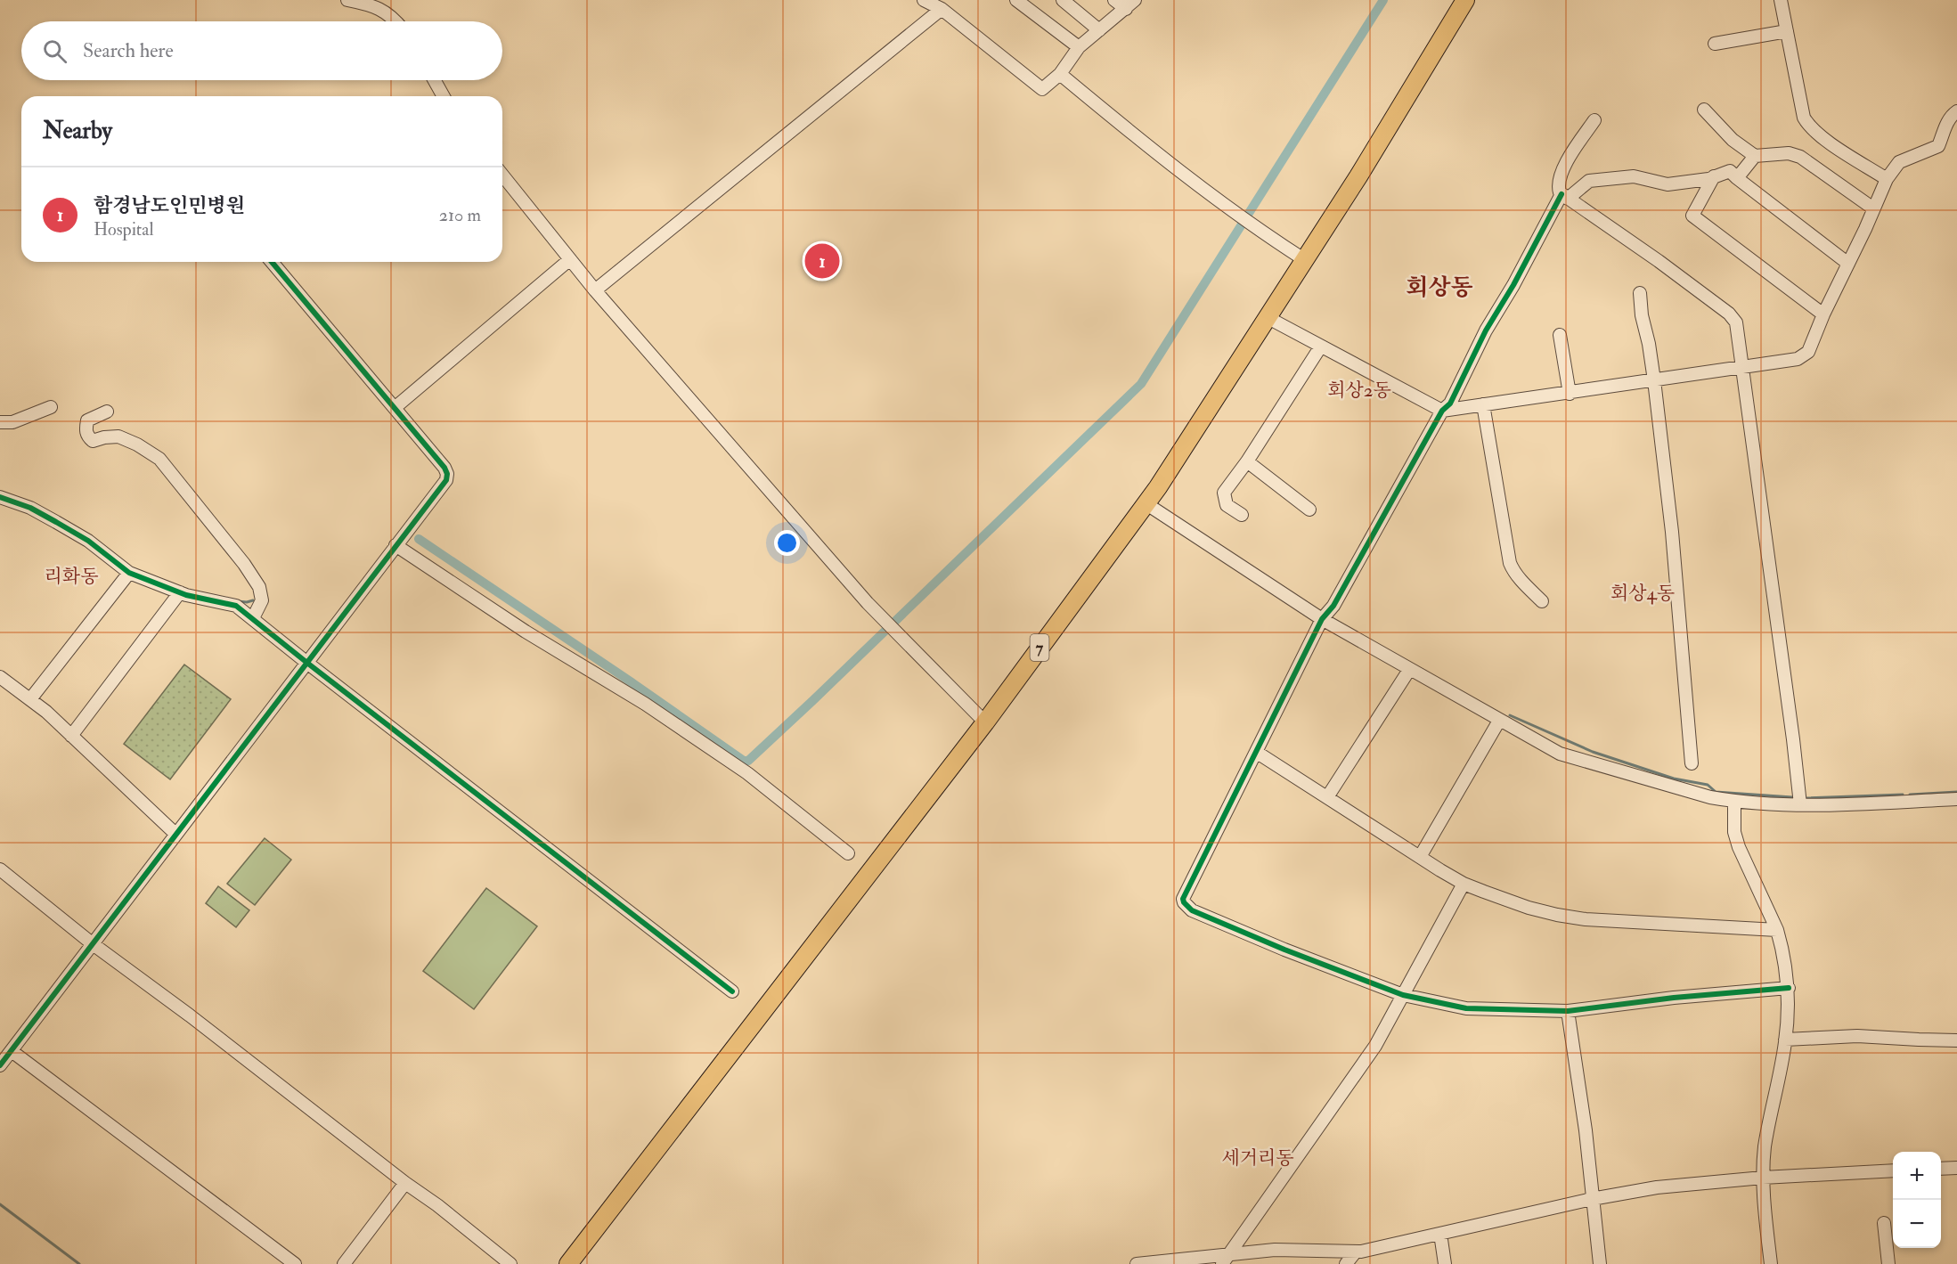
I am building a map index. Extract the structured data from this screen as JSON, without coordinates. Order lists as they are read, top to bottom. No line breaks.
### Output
{"streets":{"highway":["7"]},"districts":["회상동","회상2동","리화동","회상4동","세거리동"],"page":{"search":"Search here","heading":"Nearby","list":[{"mark":"1","name":"함경남도인민병원","note":"Hospital","value":"210 m"}],"pins":"1","map_buttons":["+","−"]}}
